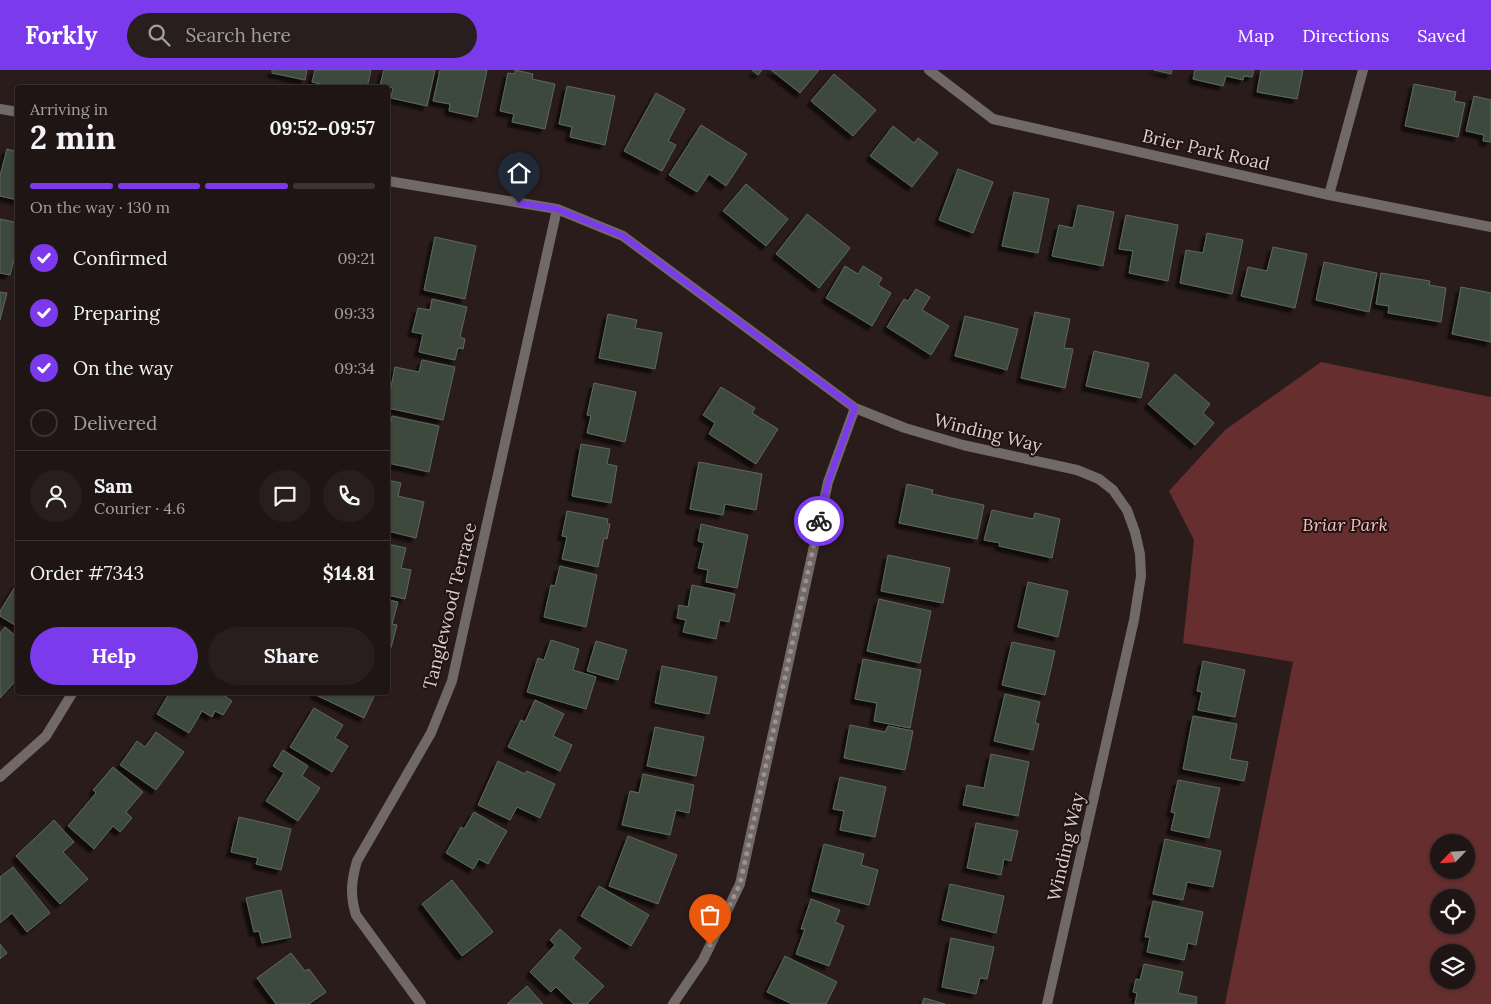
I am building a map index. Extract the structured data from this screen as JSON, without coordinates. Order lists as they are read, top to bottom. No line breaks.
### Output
{"streets":{"street":["Brier Park Road","Winding Way","Tanglewood Terrace"]},"crossings":[["Winding Way","Tanglewood Terrace"]],"parks":["Briar Park"],"north":"bottom left","page":{"header":"Forkly","search":"Search here","nav":["Map","Directions","Saved"],"heading":["2 min","Arriving in","09:52–09:57"],"panel":["Sam","Courier · 4.6","Order #7343","$14.81"],"bar":"On the way · 130 m","list":[["Confirmed","09:21"],["Preparing","09:33"],["On the way","09:34"],"Delivered"],"buttons":["Help","Share"]}}
